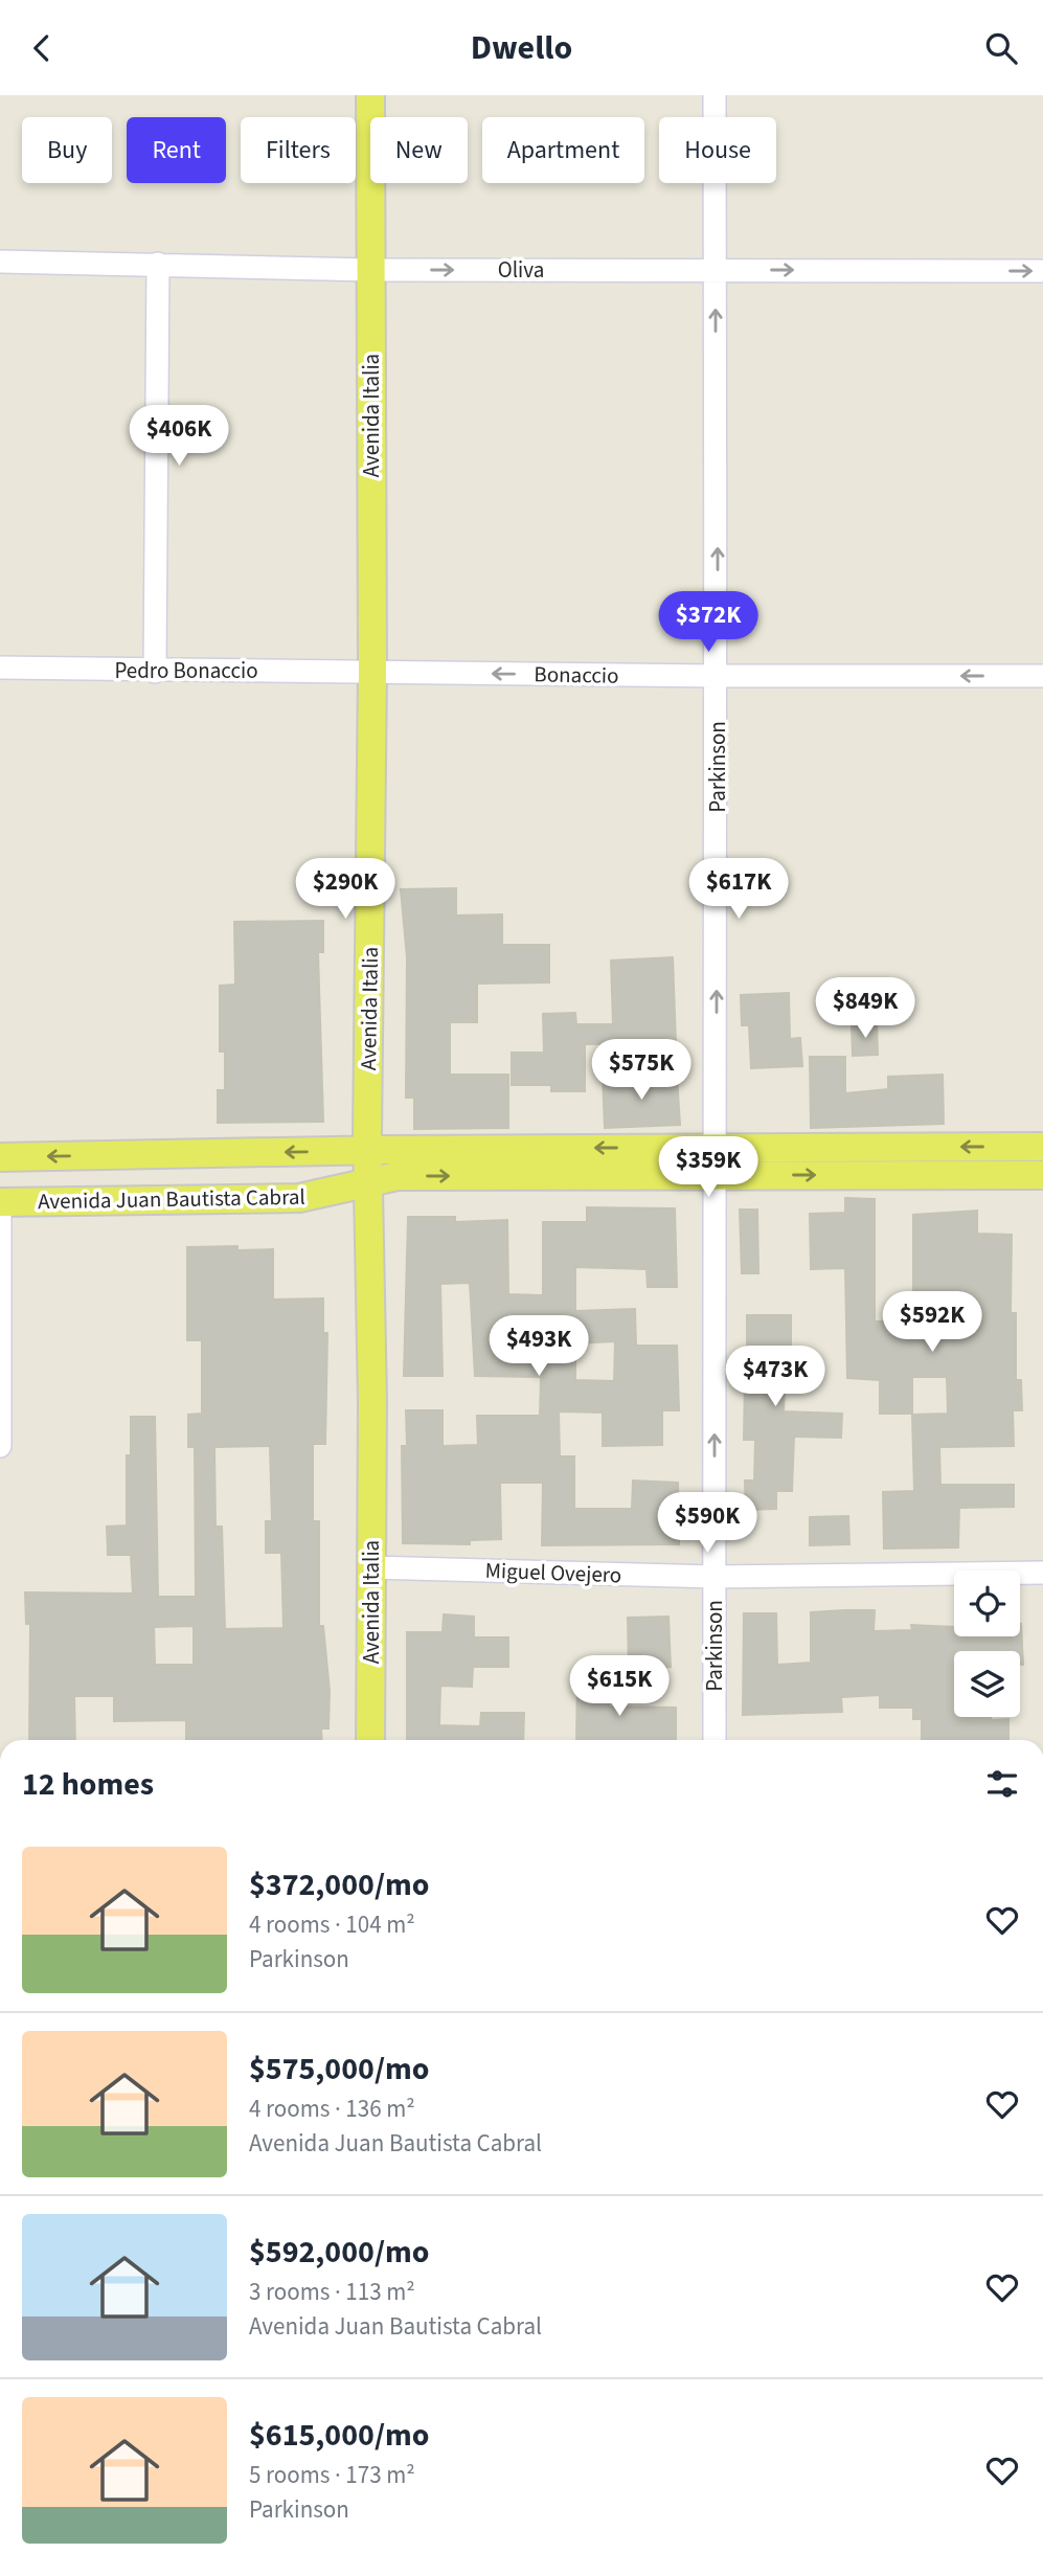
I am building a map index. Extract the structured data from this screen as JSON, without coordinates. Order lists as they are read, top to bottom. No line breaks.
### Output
{"streets":{"main road":["Avenida Italia","Avenida Juan Bautista Cabral"],"street":["Oliva","Pedro Bonaccio","Bonaccio","Parkinson","Miguel Ovejero"]},"crossings":[["Oliva","Avenida Italia"],["Oliva","Parkinson"],["Avenida Italia","Pedro Bonaccio"],["Avenida Italia","Bonaccio"],["Avenida Italia","Avenida Juan Bautista Cabral"],["Avenida Italia","Miguel Ovejero"],["Pedro Bonaccio","Bonaccio"],["Bonaccio","Parkinson"],["Parkinson","Avenida Juan Bautista Cabral"],["Parkinson","Miguel Ovejero"]],"one_way":["Oliva","Bonaccio","Parkinson"],"page":{"header":"Dwello","chip":["Buy","Rent","Filters","New","Apartment","House"],"price":["$406K","$372K","$290K","$617K","$849K","$575K","$359K","$592K","$493K","$473K","$590K","$615K"],"heading":"12 homes","list":[{"name":"$372,000/mo","note":"4 rooms · 104 m² · Parkinson"},{"name":"$575,000/mo","note":"4 rooms · 136 m² · Avenida Juan Bautista Cabral"},{"name":"$592,000/mo","note":"3 rooms · 113 m² · Avenida Juan Bautista Cabral"},{"name":"$615,000/mo","note":"5 rooms · 173 m² · Parkinson"}]}}
